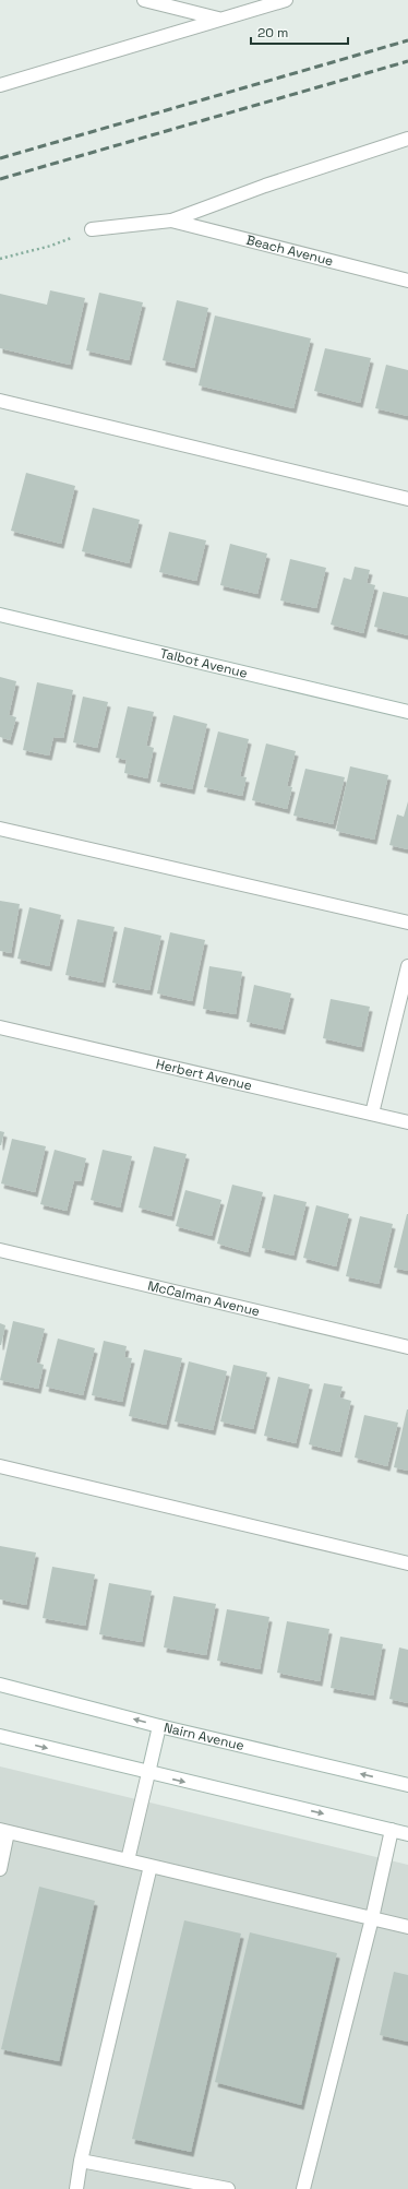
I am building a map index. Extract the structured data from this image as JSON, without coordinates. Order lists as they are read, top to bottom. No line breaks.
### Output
{"streets":{"street":["Beach Avenue","Talbot Avenue","Herbert Avenue","McCalman Avenue","Nairn Avenue"]},"scale_bar":"20 m"}
